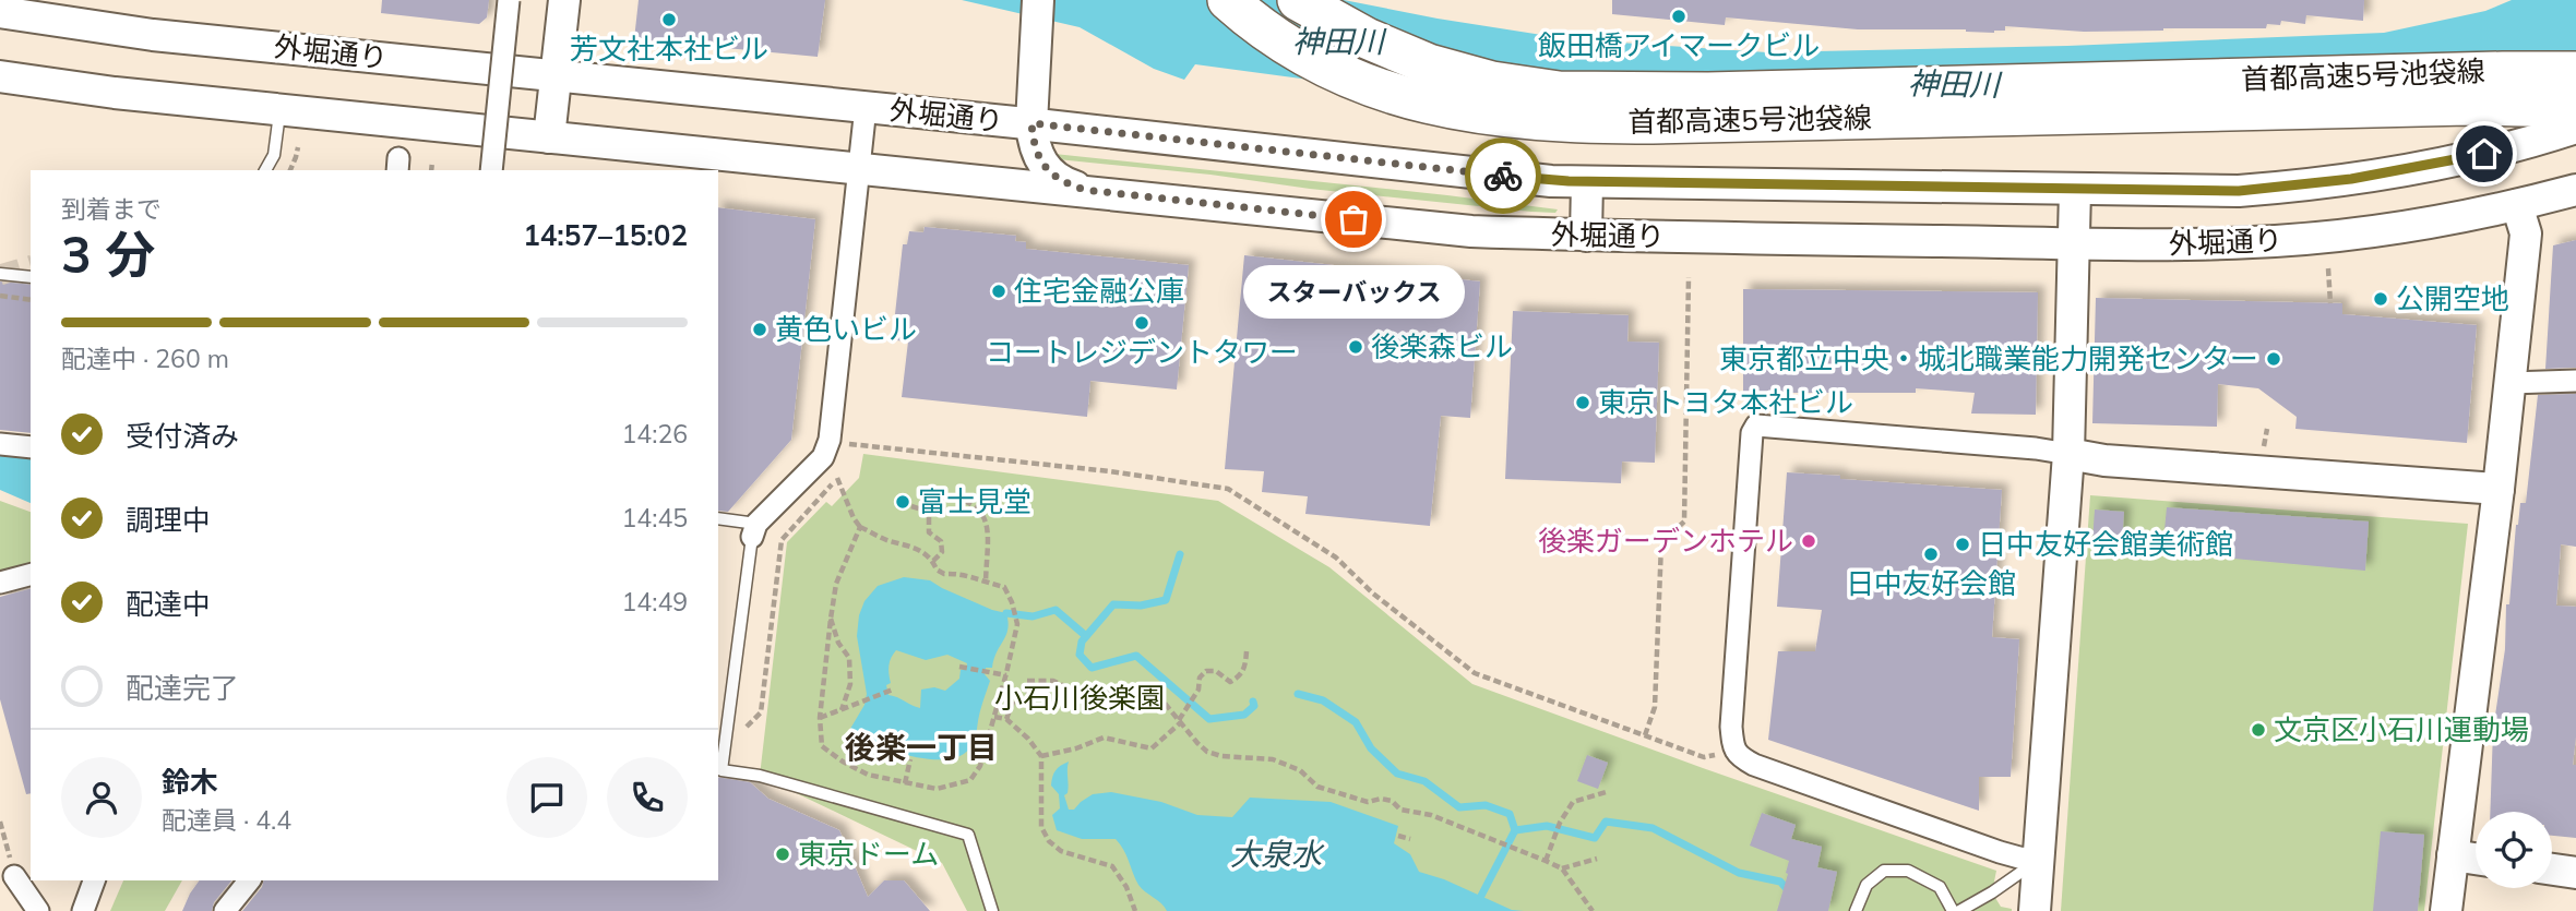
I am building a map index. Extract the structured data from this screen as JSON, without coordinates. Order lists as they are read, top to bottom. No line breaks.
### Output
{"streets":{"highway":["首都高速5号池袋線"],"main road":["外堀通り"]},"districts":["後楽一丁目"],"water":["神田川","大泉水"],"parks":["小石川後楽園"],"places":["飯田橋アイマークビル","芳文社本社ビル","スターバックス","住宅金融公庫","公開空地","コートレジデントタワー","黄色いビル","後楽森ビル","東京都立中央・城北職業能力開発センター","東京トヨタ本社ビル","富士見堂","後楽ガーデンホテル","日中友好会館美術館","日中友好会館","文京区小石川運動場","東京ドーム"],"page":{"heading":["3 分","到着まで","14:57–15:02"],"panel":["鈴木","配達員 · 4.4"],"bubble":"スターバックス","bar":"配達中 · 260 m","list":[["受付済み","14:26"],["調理中","14:45"],["配達中","14:49"],"配達完了"]}}
